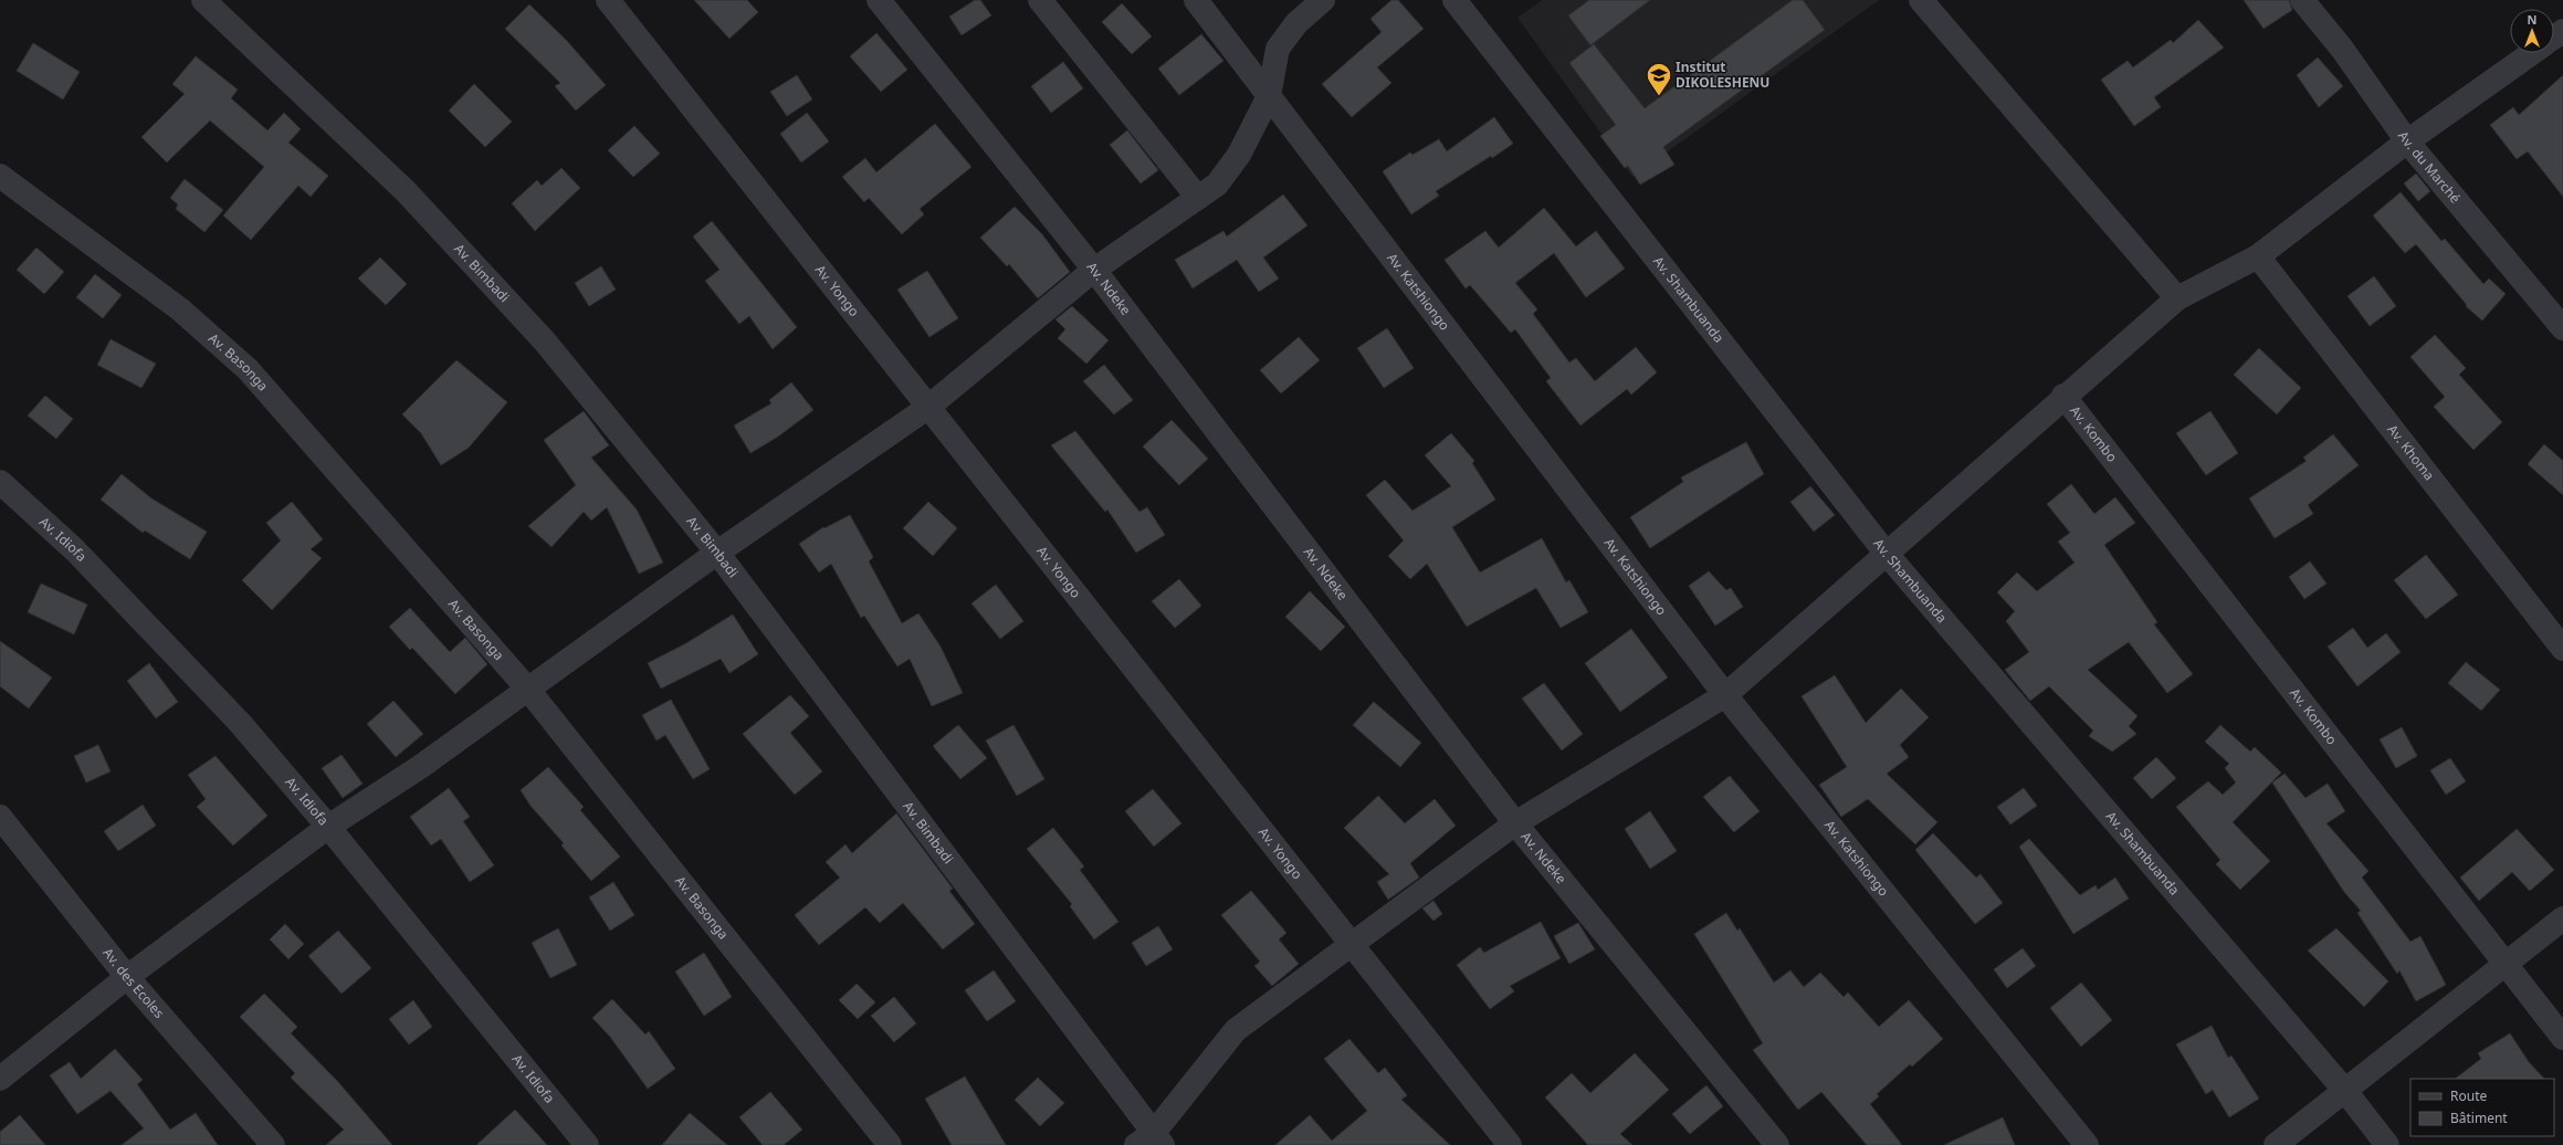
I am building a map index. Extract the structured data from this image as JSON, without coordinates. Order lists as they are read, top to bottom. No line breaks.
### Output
{"streets":{"street":["Av. du Marché","Av. Bimbadi","Av. Ndeke","Av. Yongo","Av. Katshiongo","Av. Shambuanda","Av. Basonga","Av. Kombo","Av. Khoma","Av. Idiofa","Av. des Ecoles"]},"places":{"school or university":["Institut DIKOLESHENU"]},"legend":["Route","Bâtiment"],"north":"top"}
